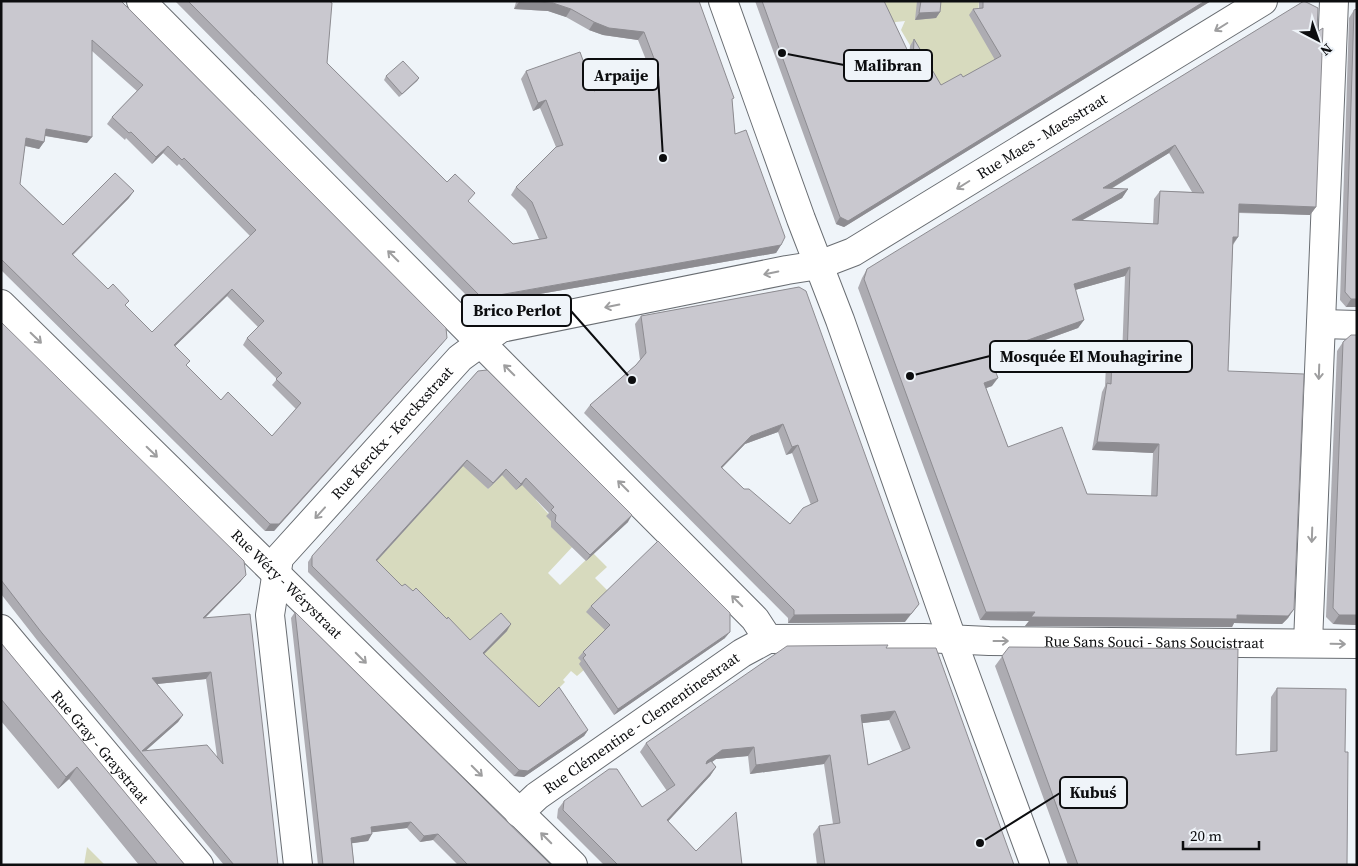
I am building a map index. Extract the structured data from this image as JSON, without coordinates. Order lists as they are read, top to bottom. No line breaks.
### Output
{"streets":{"street":["Rue Maes - Maesstraat","Rue Kerckx - Kerckxstraat","Rue Wéry - Wérystraat","Rue Sans Souci - Sans Soucistraat","Rue Clémentine - Clementinestraat","Rue Gray - Graystraat"]},"crossings":[["Rue Maes - Maesstraat","Rue Kerckx - Kerckxstraat"],["Rue Kerckx - Kerckxstraat","Rue Wéry - Wérystraat"],["Rue Wéry - Wérystraat","Rue Clémentine - Clementinestraat"],["Rue Sans Souci - Sans Soucistraat","Rue Clémentine - Clementinestraat"]],"one_way":["Rue Maes - Maesstraat","Rue Kerckx - Kerckxstraat","Rue Wéry - Wérystraat","Rue Sans Souci - Sans Soucistraat"],"places":["Malibran","Arpaije","Mosquée El Mouhagirine","Brico Perlot","Kubuś"],"scale_bar":"20 m","north":"bottom right"}
